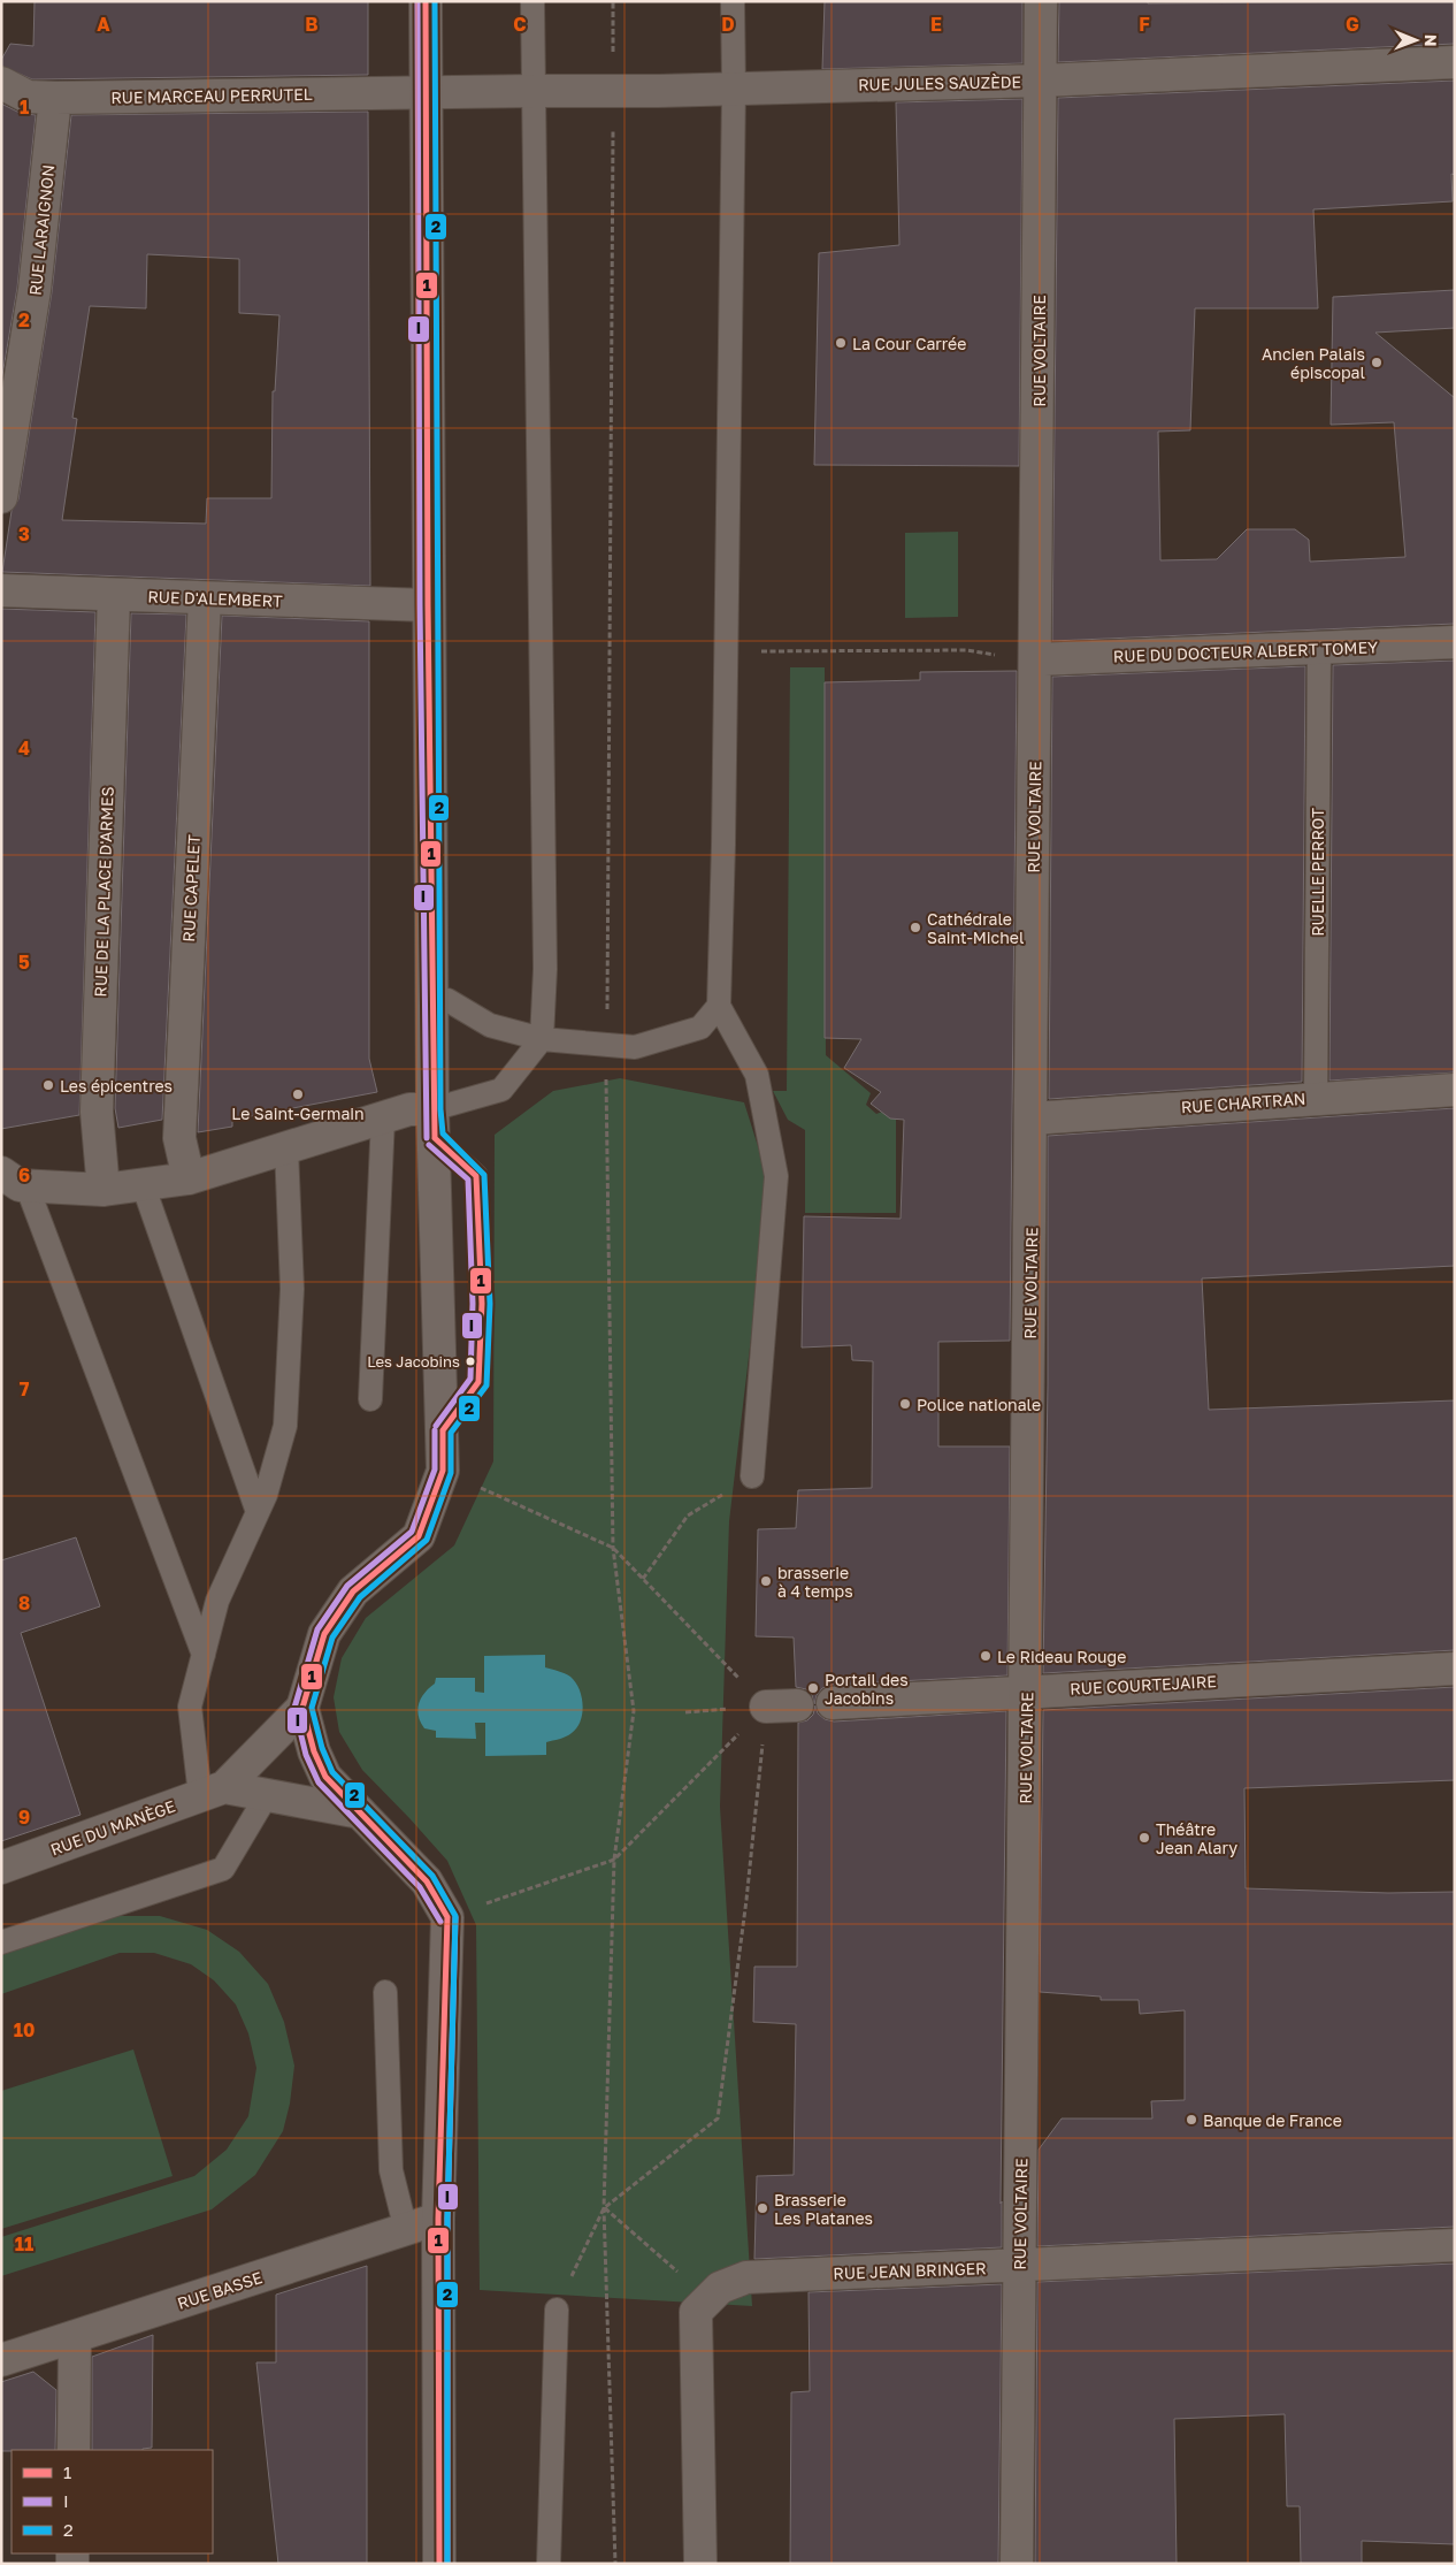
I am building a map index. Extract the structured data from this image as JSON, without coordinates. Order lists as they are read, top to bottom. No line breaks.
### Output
{"streets":{"street":["RUE JULES SAUZÈDE","RUE MARCEAU PERRUTEL","RUE LARAIGNON","RUE VOLTAIRE","RUE D'ALEMBERT","RUE DU DOCTEUR ALBERT TOMEY","RUE CAPELET","RUE DE LA PLACE D'ARMES","RUE CHARTRAN","RUE COURTEJAIRE","RUE DU MANÈGE","RUE JEAN BRINGER","RUE BASSE"],"lane":["RUELLE PERROT"]},"crossings":[["RUE JULES SAUZÈDE","RUE MARCEAU PERRUTEL"],["RUE JULES SAUZÈDE","RUE VOLTAIRE"],["RUE MARCEAU PERRUTEL","RUE LARAIGNON"],["RUE VOLTAIRE","RUE DU DOCTEUR ALBERT TOMEY"],["RUE VOLTAIRE","RUE CHARTRAN"],["RUE VOLTAIRE","RUE COURTEJAIRE"],["RUE VOLTAIRE","RUE JEAN BRINGER"],["RUE D'ALEMBERT","RUE CAPELET"],["RUE D'ALEMBERT","RUE DE LA PLACE D'ARMES"],["RUE DU DOCTEUR ALBERT TOMEY","RUELLE PERROT"],["RUELLE PERROT","RUE CHARTRAN"]],"places":["La Cour Carrée","Ancien Palais épiscopal","Cathédrale Saint-Michel","Les épicentres","Le Saint-Germain","Les Jacobins","Police nationale","brasserie à 4 temps","Le Rideau Rouge","Portail des Jacobins","Théâtre Jean Alary","Banque de France","Brasserie Les Platanes"],"lines":["transit line 1","transit line I","transit line 2"],"legend":["1","I","2"],"north":"right","grid":{"columns":["A","B","C","D","E","F","G"],"rows":["1","2","3","4","5","6","7","8","9","10","11"]}}
